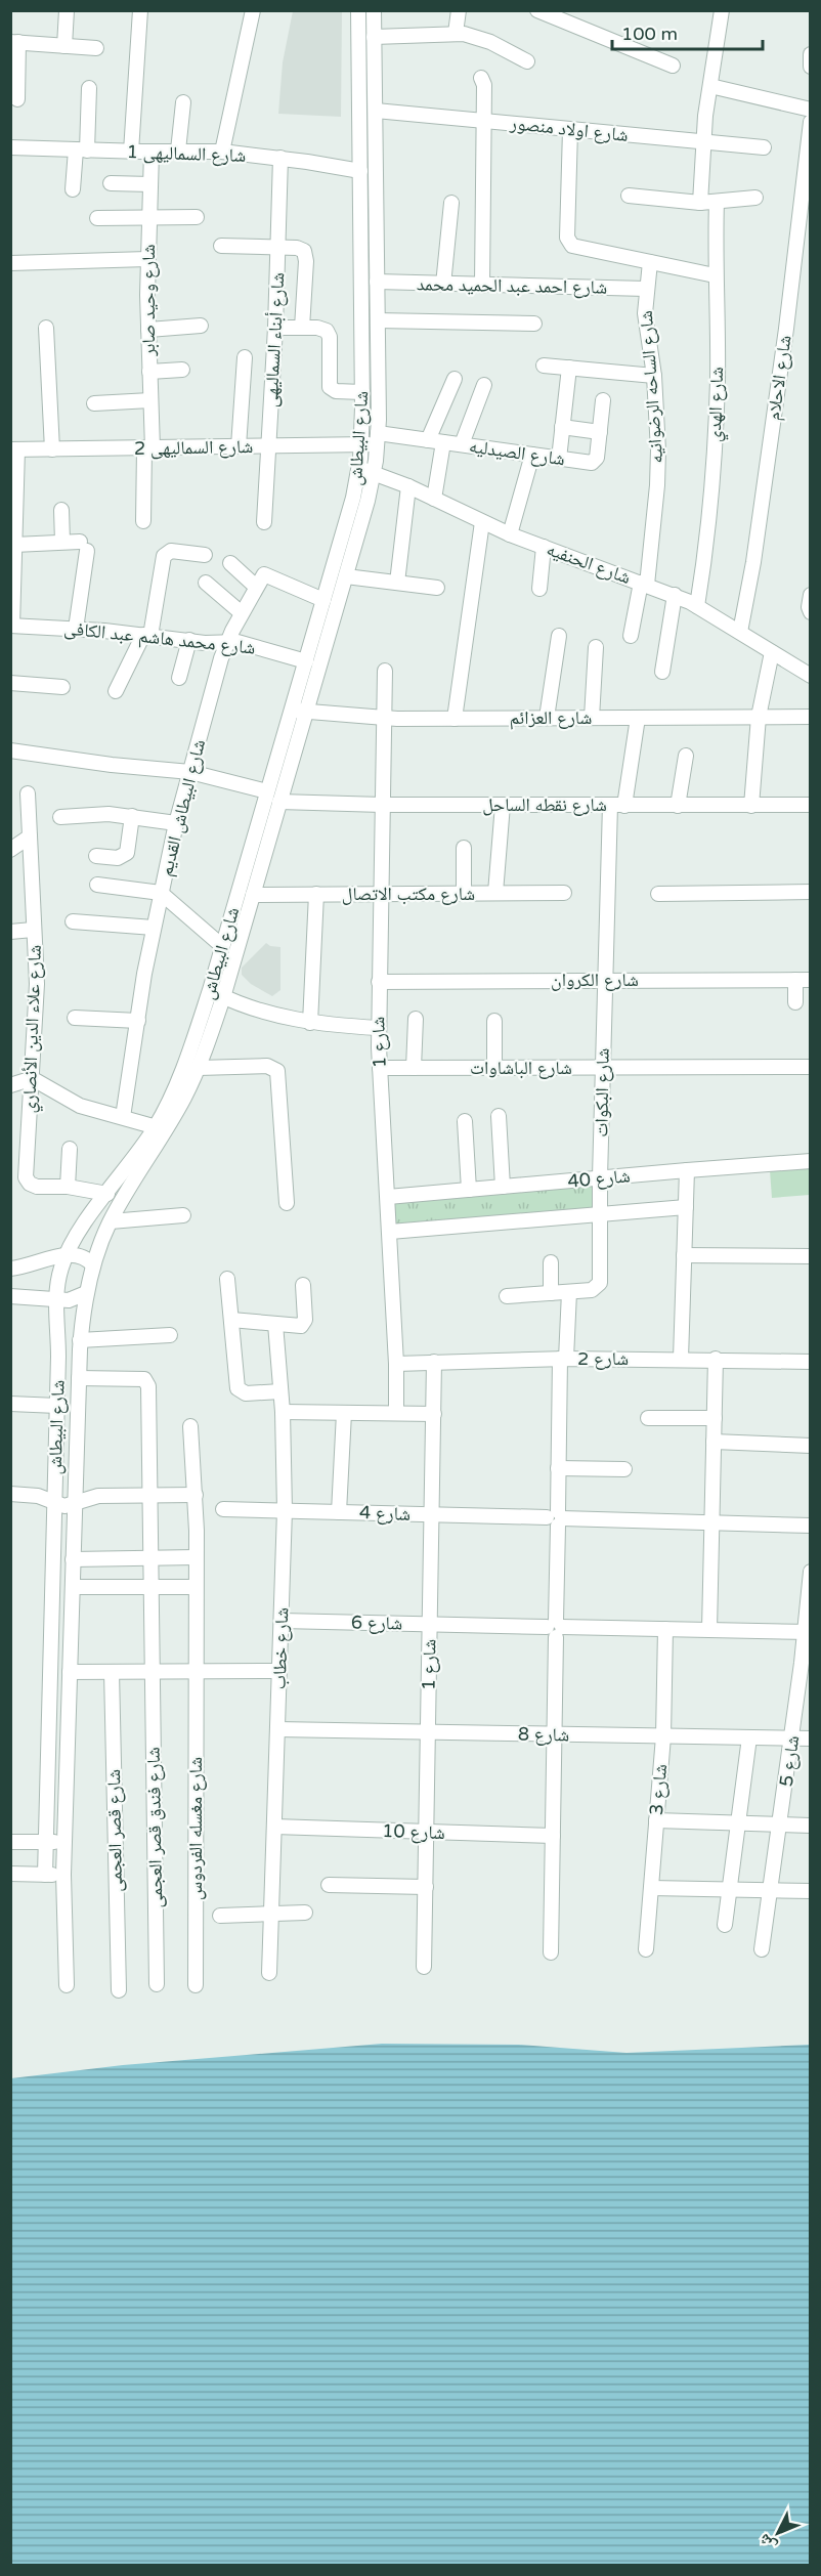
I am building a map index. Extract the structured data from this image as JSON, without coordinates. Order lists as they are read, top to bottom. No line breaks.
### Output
{"streets":{"street":["شارع اولاد منصور","شارع السماليهى 1","شارع احمد عبد الحميد محمد","شارع وحيد صابر","شارع أبناء السماليهى","شارع الاحلام","شارع الساحه الرضوانيه","شارع الهدي","شارع البيطاش","شارع السماليهى 2","شارع الصيدليه","شارع الحنفيه","شارع محمد هاشم عبد الكافى","شارع العزائم","شارع نقطه الساحل","شارع البيطاش القديم","شارع مكتب الاتصال","شارع الكروان","شارع علاء الدين الأنصاري","شارع 1","شارع الباشاوات","شارع البكوات","شارع 40","شارع 2","شارع 4","شارع 6","شارع خطاب","شارع 8","شارع 5","شارع 3","شارع فندق قصر العجمى","شارع مغسله الفردوس","شارع قصر العجمى","شارع 10"]},"crossings":[["شارع اولاد منصور","شارع البيطاش"],["شارع السماليهى 1","شارع وحيد صابر"],["شارع السماليهى 1","شارع أبناء السماليهى"],["شارع السماليهى 1","شارع البيطاش"],["شارع احمد عبد الحميد محمد","شارع الساحه الرضوانيه"],["شارع احمد عبد الحميد محمد","شارع البيطاش"],["شارع وحيد صابر","شارع السماليهى 2"],["شارع أبناء السماليهى","شارع السماليهى 2"],["شارع الاحلام","شارع الحنفيه"],["شارع الساحه الرضوانيه","شارع الحنفيه"],["شارع الهدي","شارع الحنفيه"],["شارع البيطاش","شارع السماليهى 2"],["شارع البيطاش","شارع الصيدليه"],["شارع البيطاش","شارع الحنفيه"],["شارع البيطاش","شارع محمد هاشم عبد الكافى"],["شارع البيطاش","شارع العزائم"],["شارع البيطاش","شارع نقطه الساحل"],["شارع البيطاش","شارع مكتب الاتصال"],["شارع البيطاش","شارع علاء الدين الأنصاري"],["شارع البيطاش","شارع فندق قصر العجمى"],["شارع السماليهى 2","شارع الصيدليه"],["شارع محمد هاشم عبد الكافى","شارع البيطاش القديم"],["شارع العزائم","شارع 1"],["شارع العزائم","شارع البكوات"],["شارع نقطه الساحل","شارع 1"],["شارع نقطه الساحل","شارع البكوات"],["شارع مكتب الاتصال","شارع 1"],["شارع الكروان","شارع 1"],["شارع الكروان","شارع البكوات"],["شارع 1","شارع الباشاوات"],["شارع 1","شارع 40"],["شارع 1","شارع 2"],["شارع 1","شارع 4"],["شارع 1","شارع 6"],["شارع 1","شارع 8"],["شارع 1","شارع 10"],["شارع الباشاوات","شارع البكوات"],["شارع البكوات","شارع 40"],["شارع 4","شارع خطاب"],["شارع 6","شارع خطاب"],["شارع 6","شارع 5"],["شارع 6","شارع 3"],["شارع خطاب","شارع 8"],["شارع خطاب","شارع 10"],["شارع 8","شارع 5"],["شارع 8","شارع 3"]],"scale_bar":"100 m","north":"bottom left"}
